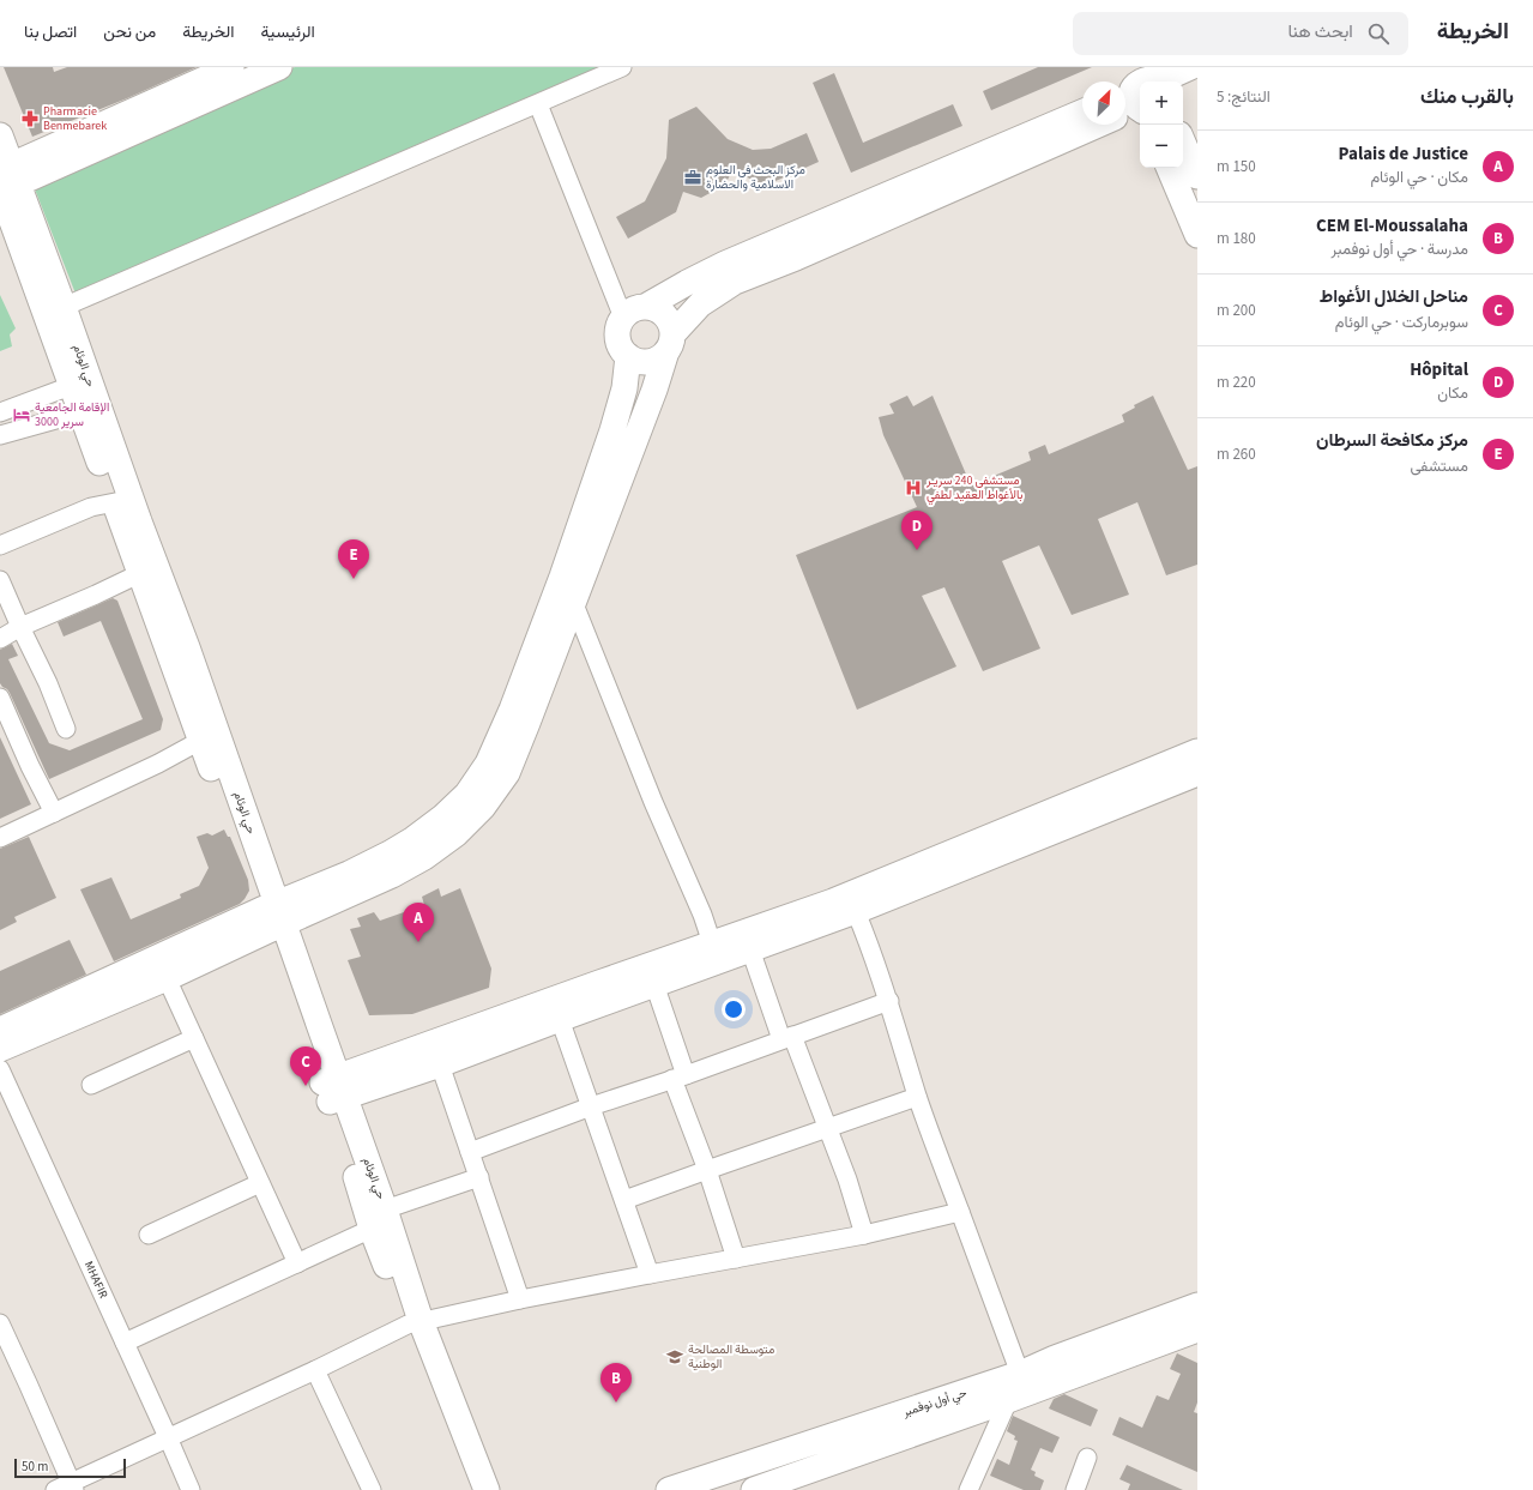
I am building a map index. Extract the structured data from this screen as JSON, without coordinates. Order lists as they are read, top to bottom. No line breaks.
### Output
{"streets":{"street":["حي الوئام","MHAFIR","حي أول نوفمبر"]},"places":{"pharmacy":["Pharmacie Benmebarek"],"office":["مركز البحث في العلوم الاسلامية والحضارة"],"hotel":["الإقامة الجامعية 3000 سرير"],"hospital":["مستشفى 240 سريـر بالأغواط العقيد لطفي"],"school or university":["متوسطة المصالحة الوطنية"]},"scale_bar":"50 m","north":"top right","page":{"header":"الخريطة","search":"ابحث هنا","nav":["الرئيسية","الخريطة","من نحن","اتصل بنا"],"heading":["بالقرب منك","النتائج: 5"],"map_buttons":["+","−"],"list":[{"mark":"A","name":"Palais de Justice","note":"مكان · حي الوئام","value":"150 m"},{"mark":"B","name":"CEM El-Moussalaha","note":"مدرسة · حي أول نوفمبر","value":"180 m"},{"mark":"C","name":"مناحل الخلال الأغواط","note":"سوبرماركت · حي الوئام","value":"200 m"},{"mark":"D","name":"Hôpital","note":"مكان","value":"220 m"},{"mark":"E","name":"مركز مكافحة السرطان","note":"مستشفى","value":"260 m"}],"pins":["D","E","A","C","B"],"scale":"50 m"}}
